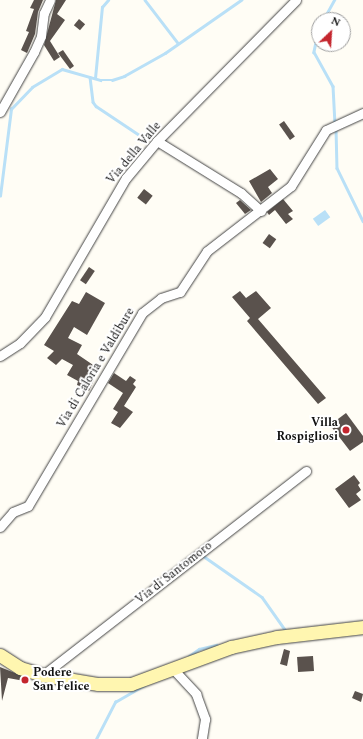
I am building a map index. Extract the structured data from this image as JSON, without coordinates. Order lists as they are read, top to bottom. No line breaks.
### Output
{"streets":{"street":["Via della Valle","Via di Caloria e Valdibure","Via di Santomoro"]},"places":["Villa Rospigliosi","Podere San Felice"],"north":"top right"}
